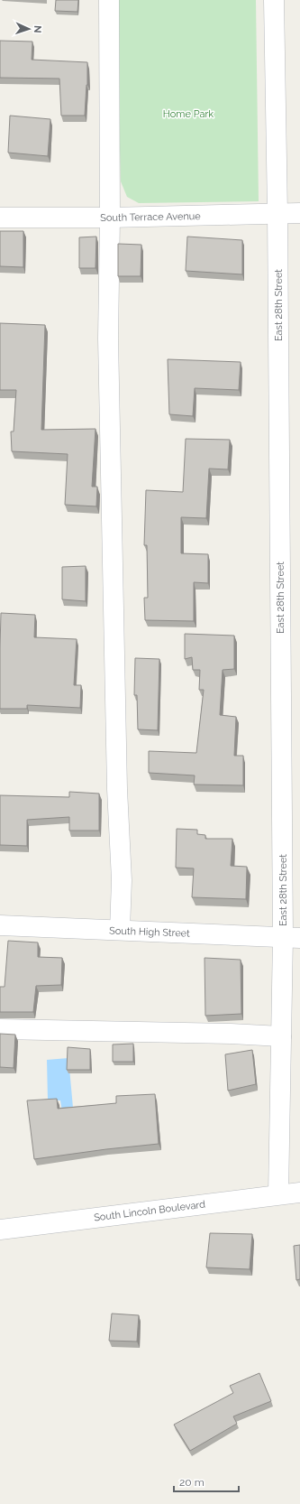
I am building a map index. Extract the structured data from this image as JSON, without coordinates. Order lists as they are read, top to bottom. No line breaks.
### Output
{"streets":{"street":["South Terrace Avenue","East 28th Street","South High Street","South Lincoln Boulevard"]},"crossings":[["South Terrace Avenue","East 28th Street"],["East 28th Street","South High Street"],["East 28th Street","South Lincoln Boulevard"]],"parks":["Home Park"],"scale_bar":"20 m","north":"right"}
